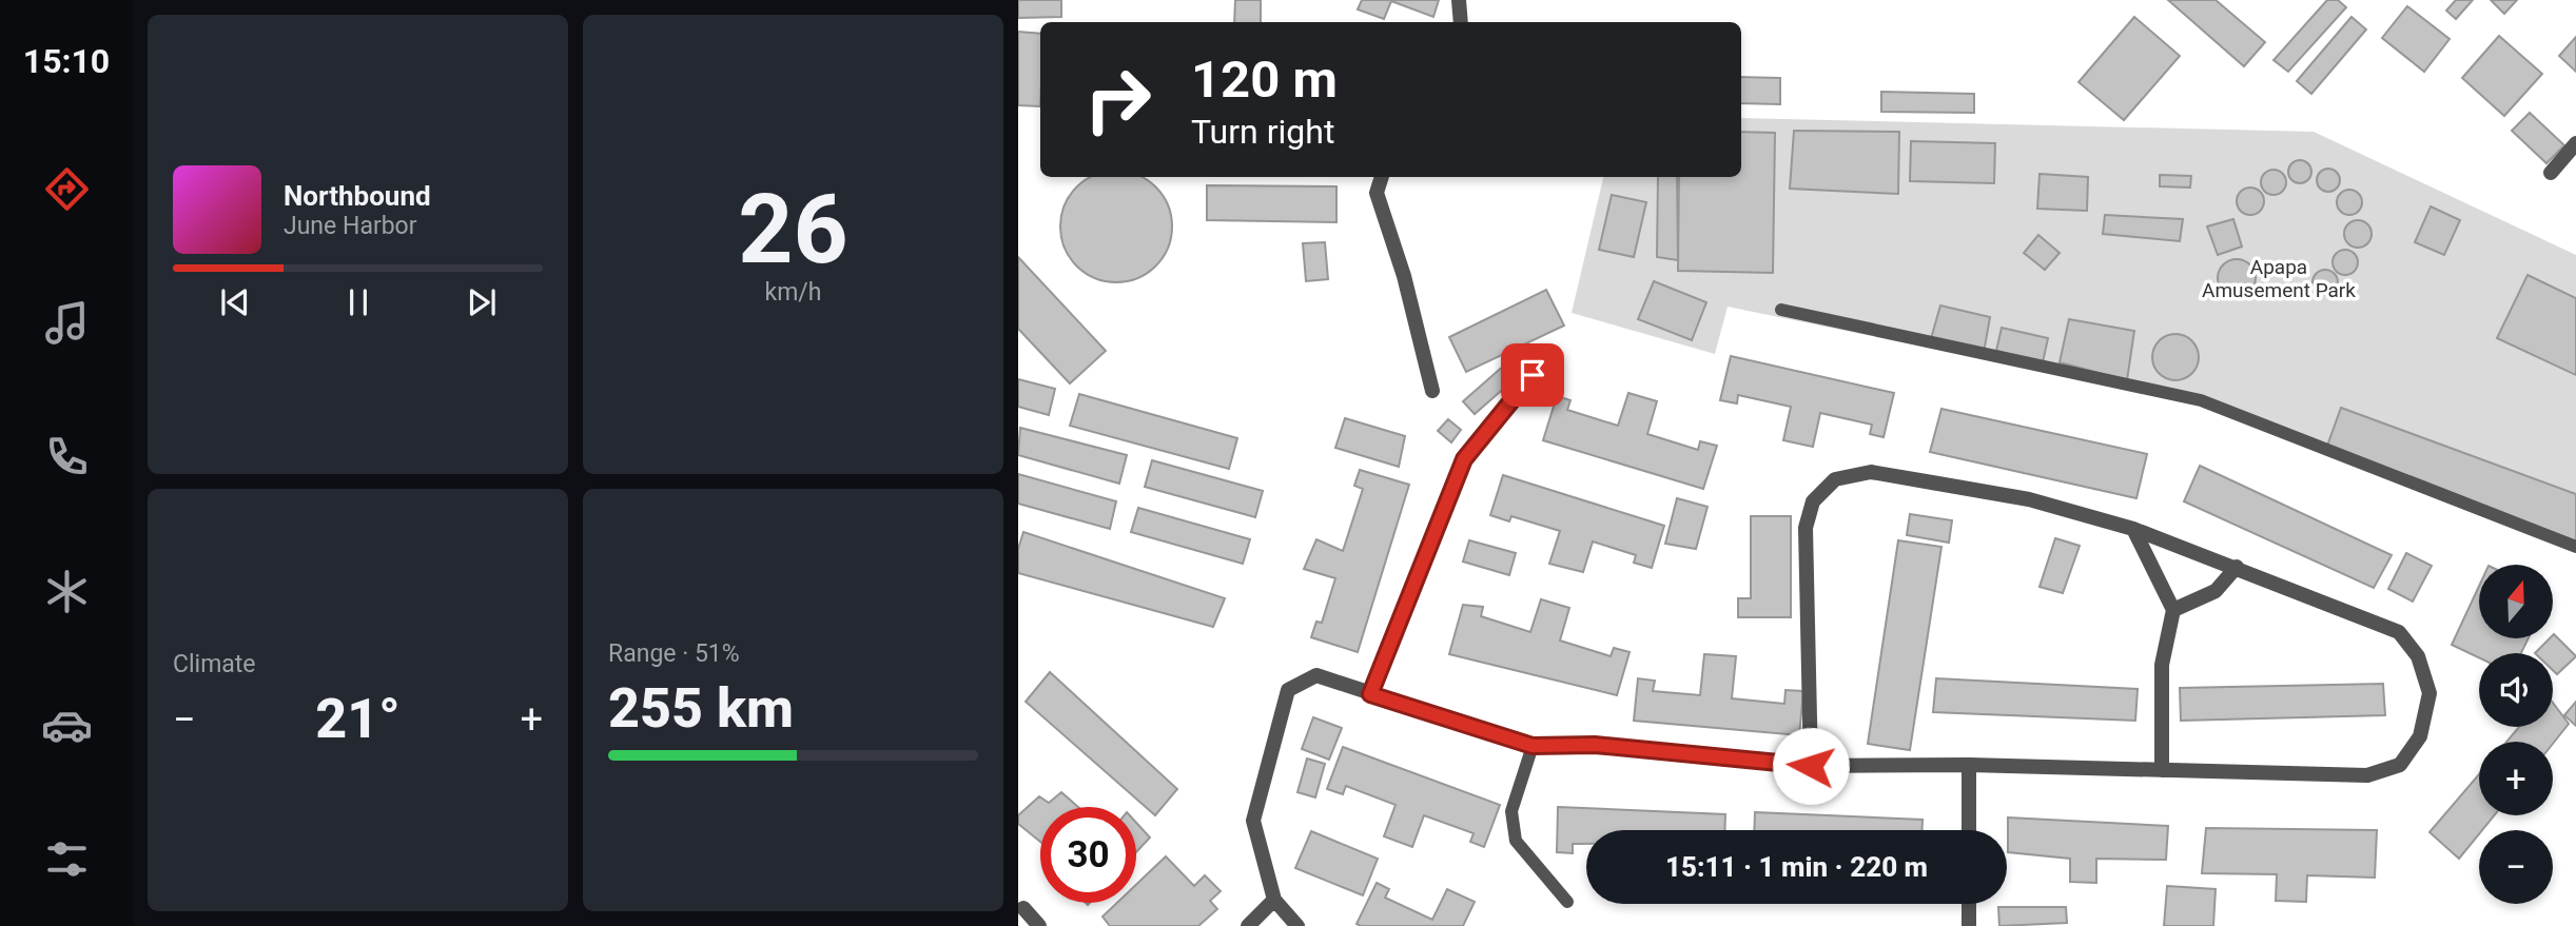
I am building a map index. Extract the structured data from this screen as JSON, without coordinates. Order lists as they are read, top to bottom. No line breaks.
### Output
{"parks":["Apapa Amusement Park"],"north":"top","page":{"tabs":"15:10","tile":[["26","km/h"],"Climate",["Range · 51%","255 km"]],"turn":["120 m","Turn right"],"song":["Northbound","June Harbor"],"map_buttons":["+","−"],"heat":["−","21°","+"],"limit":"30","trip":"15:11 · 1 min · 220 m"}}
